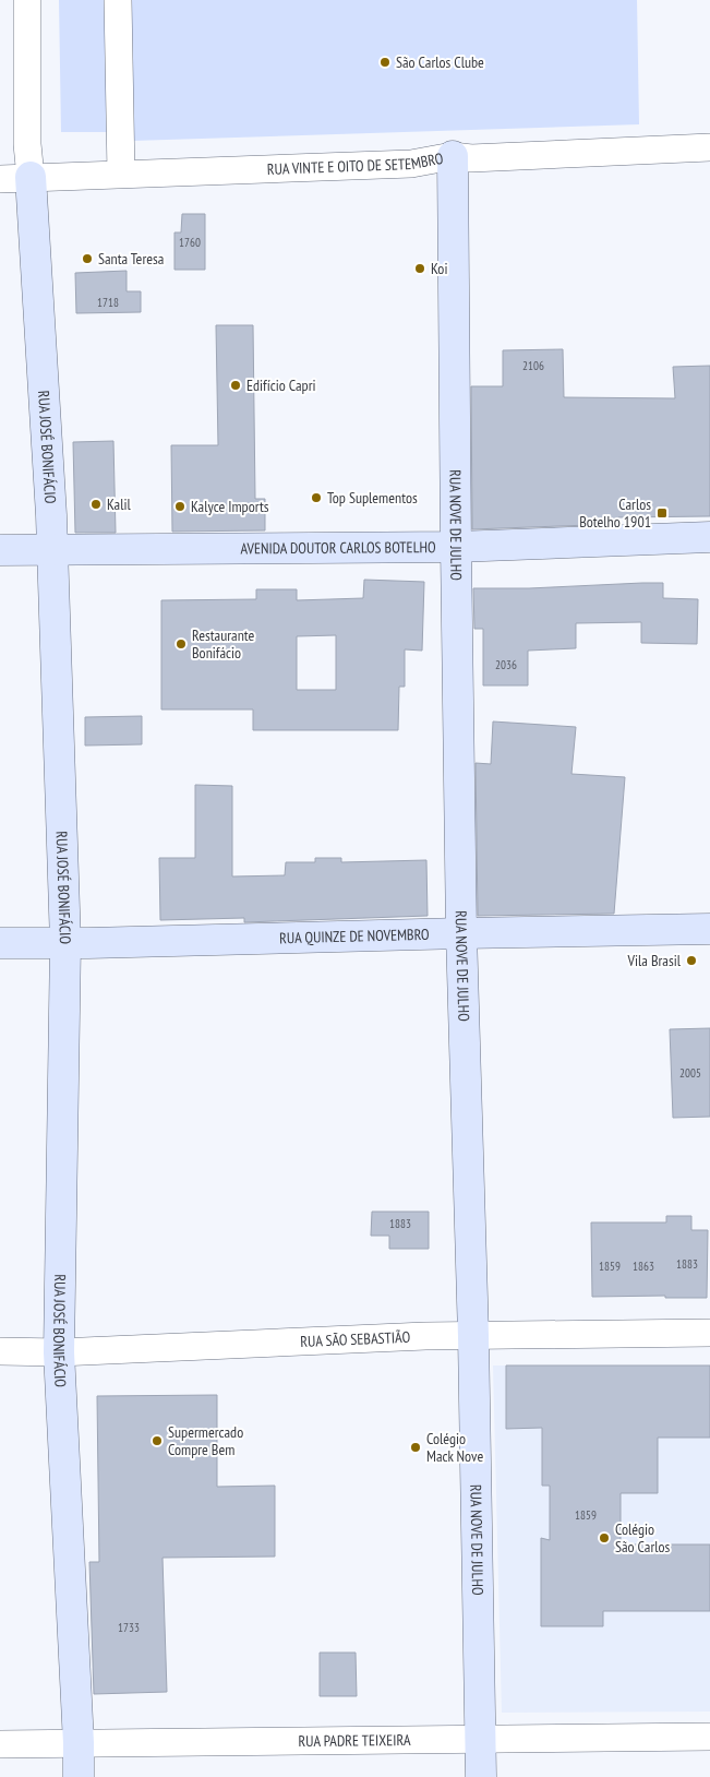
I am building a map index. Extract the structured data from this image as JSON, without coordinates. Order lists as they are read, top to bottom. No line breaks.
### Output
{"streets":{"main road":["RUA JOSÉ BONIFÁCIO","RUA NOVE DE JULHO","AVENIDA DOUTOR CARLOS BOTELHO","RUA QUINZE DE NOVEMBRO"],"street":["RUA VINTE E OITO DE SETEMBRO","RUA SÃO SEBASTIÃO","RUA PADRE TEIXEIRA"]},"crossings":[["RUA VINTE E OITO DE SETEMBRO","RUA JOSÉ BONIFÁCIO"],["RUA VINTE E OITO DE SETEMBRO","RUA NOVE DE JULHO"],["RUA JOSÉ BONIFÁCIO","AVENIDA DOUTOR CARLOS BOTELHO"],["RUA JOSÉ BONIFÁCIO","RUA QUINZE DE NOVEMBRO"],["RUA JOSÉ BONIFÁCIO","RUA SÃO SEBASTIÃO"],["RUA JOSÉ BONIFÁCIO","RUA PADRE TEIXEIRA"],["RUA NOVE DE JULHO","AVENIDA DOUTOR CARLOS BOTELHO"],["RUA NOVE DE JULHO","RUA QUINZE DE NOVEMBRO"],["RUA NOVE DE JULHO","RUA SÃO SEBASTIÃO"],["RUA NOVE DE JULHO","RUA PADRE TEIXEIRA"]],"places":{"other":["São Carlos Clube","Santa Teresa","Koi","Edifício Capri","Top Suplementos","Kalil","Kalyce Imports","Restaurante Bonifácio","Vila Brasil","Supermercado Compre Bem","Colégio Mack Nove","Colégio São Carlos"],"transit":["Carlos Botelho 1901"]},"house_numbers":["1760","1718","2106","2036","2005","1883","1883","1859","1863","1859","1733"]}
